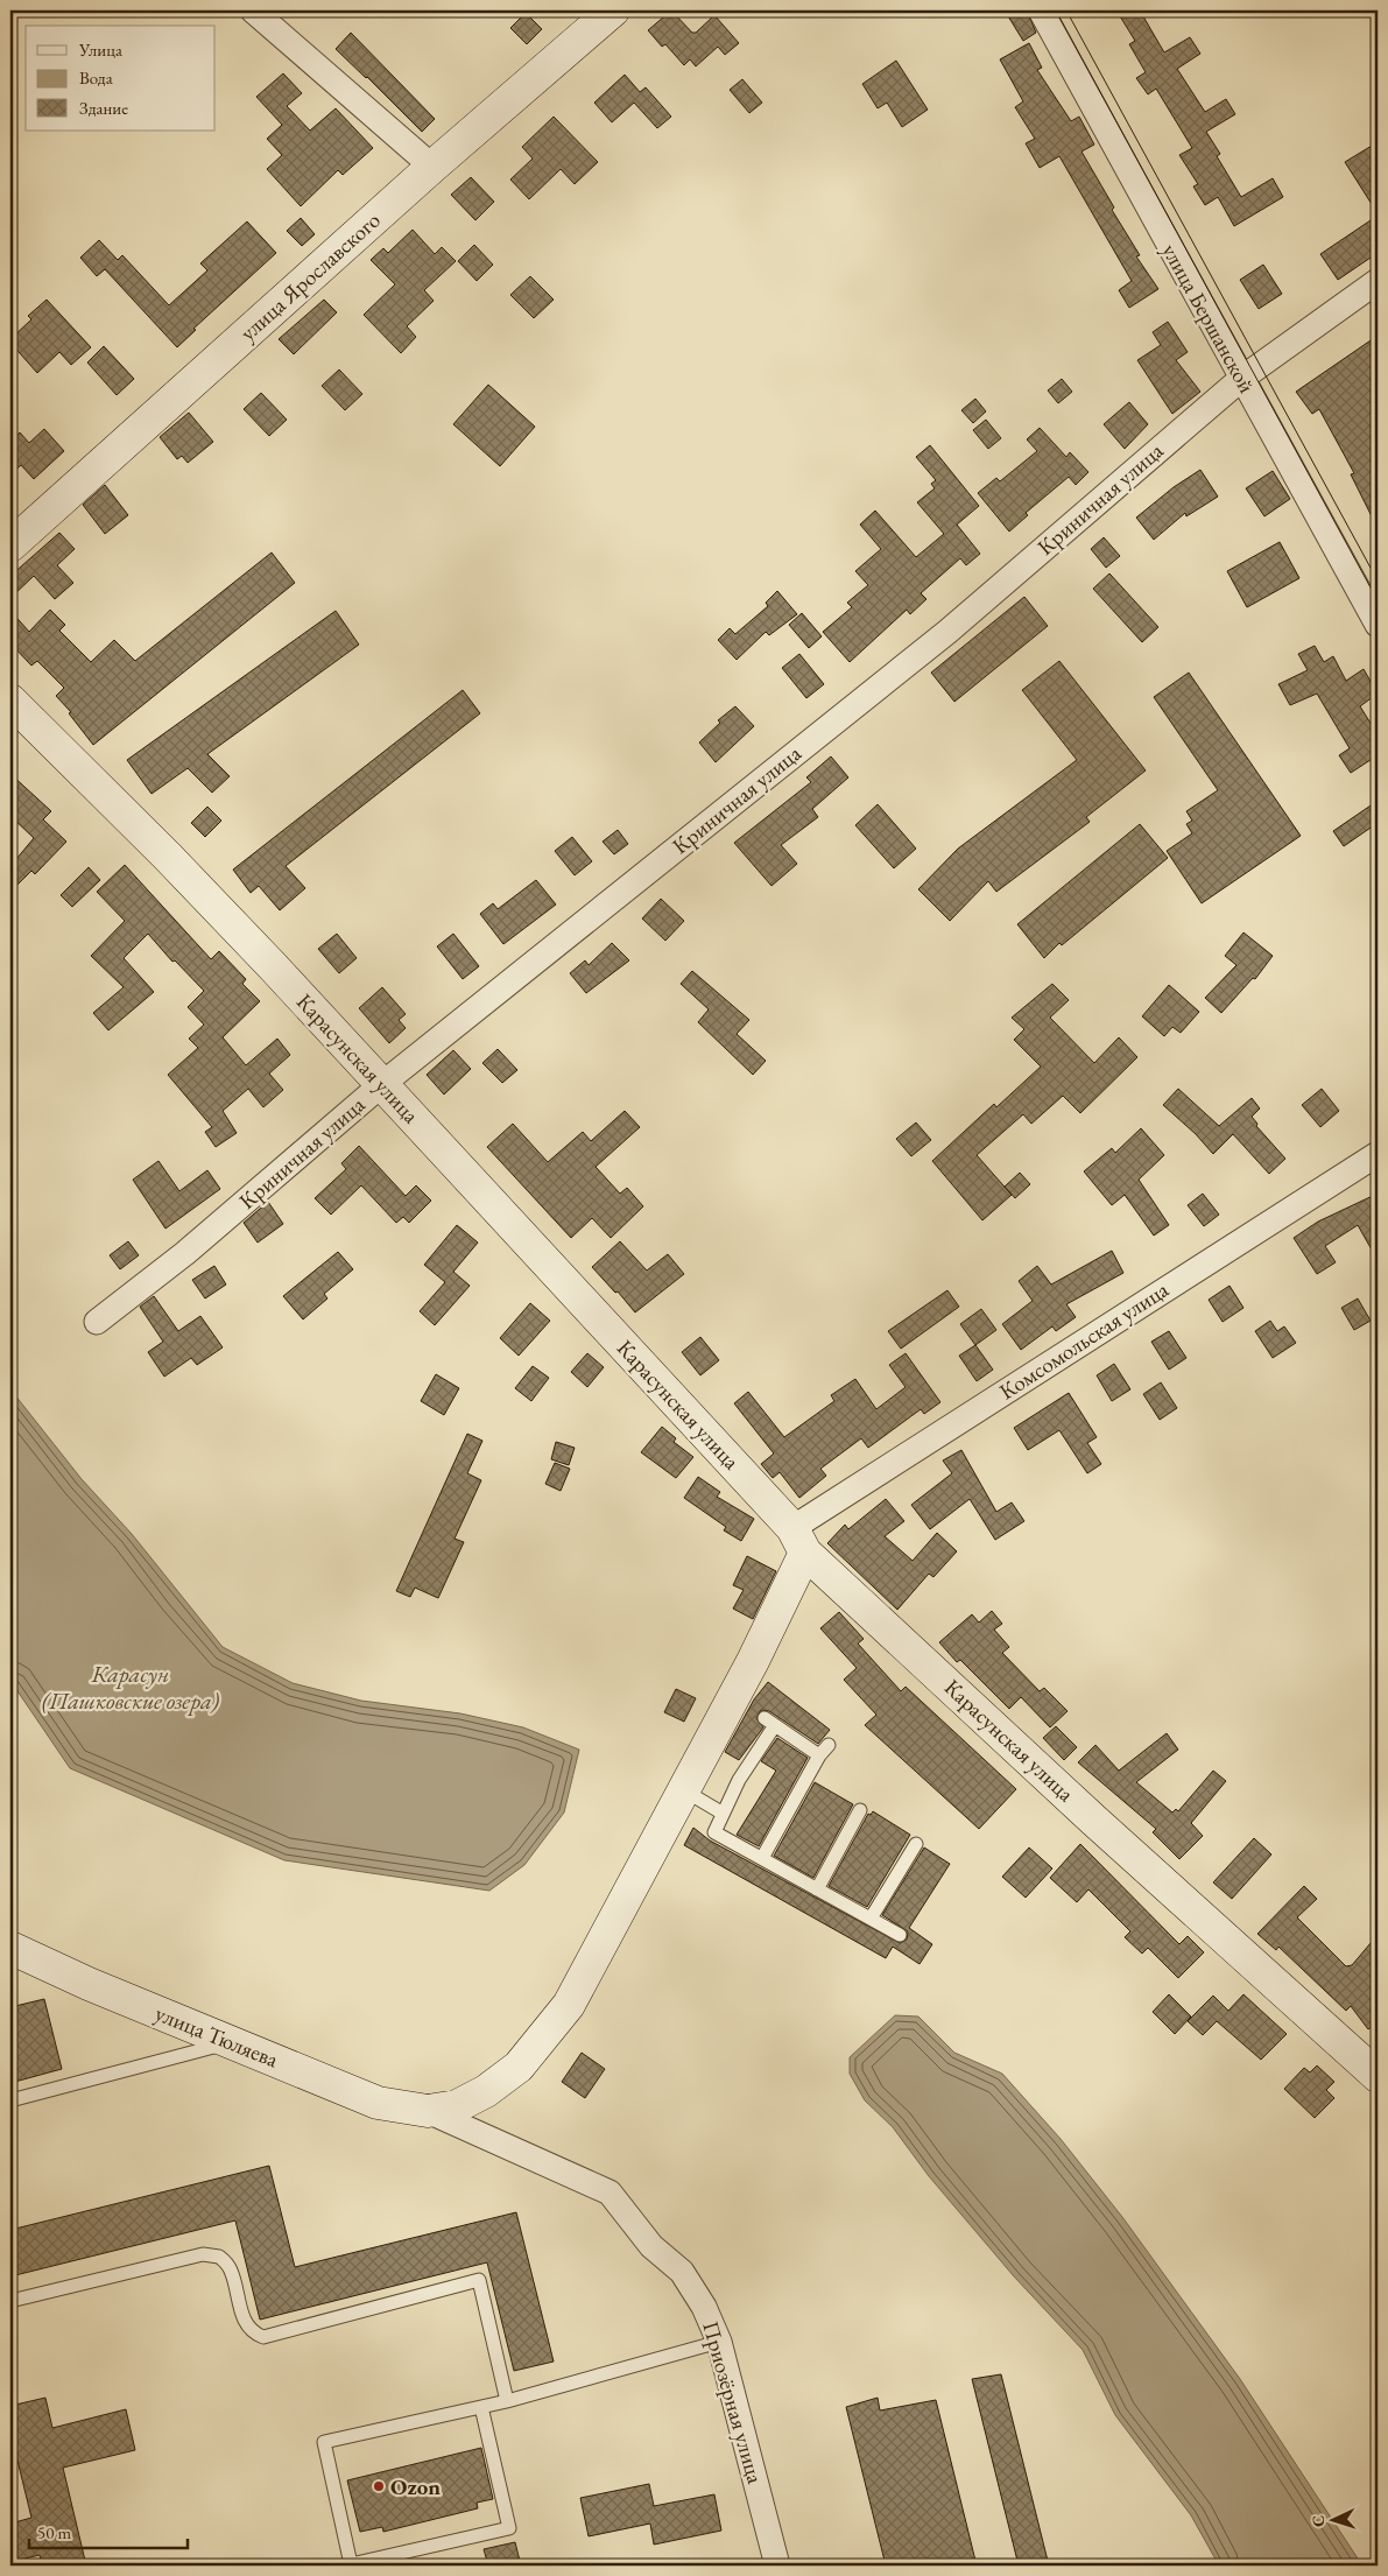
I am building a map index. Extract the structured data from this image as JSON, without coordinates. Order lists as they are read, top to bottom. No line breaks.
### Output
{"streets":{"street":["улица Ярославского","улица Бершанской","Криничная улица","Карасунская улица","Комсомольская улица","улица Тюляева","Приозёрная улица"]},"crossings":[["улица Бершанской","Криничная улица"],["Криничная улица","Карасунская улица"],["Карасунская улица","Комсомольская улица"],["Карасунская улица","улица Тюляева"],["Комсомольская улица","улица Тюляева"],["улица Тюляева","Приозёрная улица"]],"water":["Карасун (Пашковские озера)"],"places":["Ozon"],"legend":["Улица","Вода","Здание"],"scale_bar":"50 m","north":"left"}
